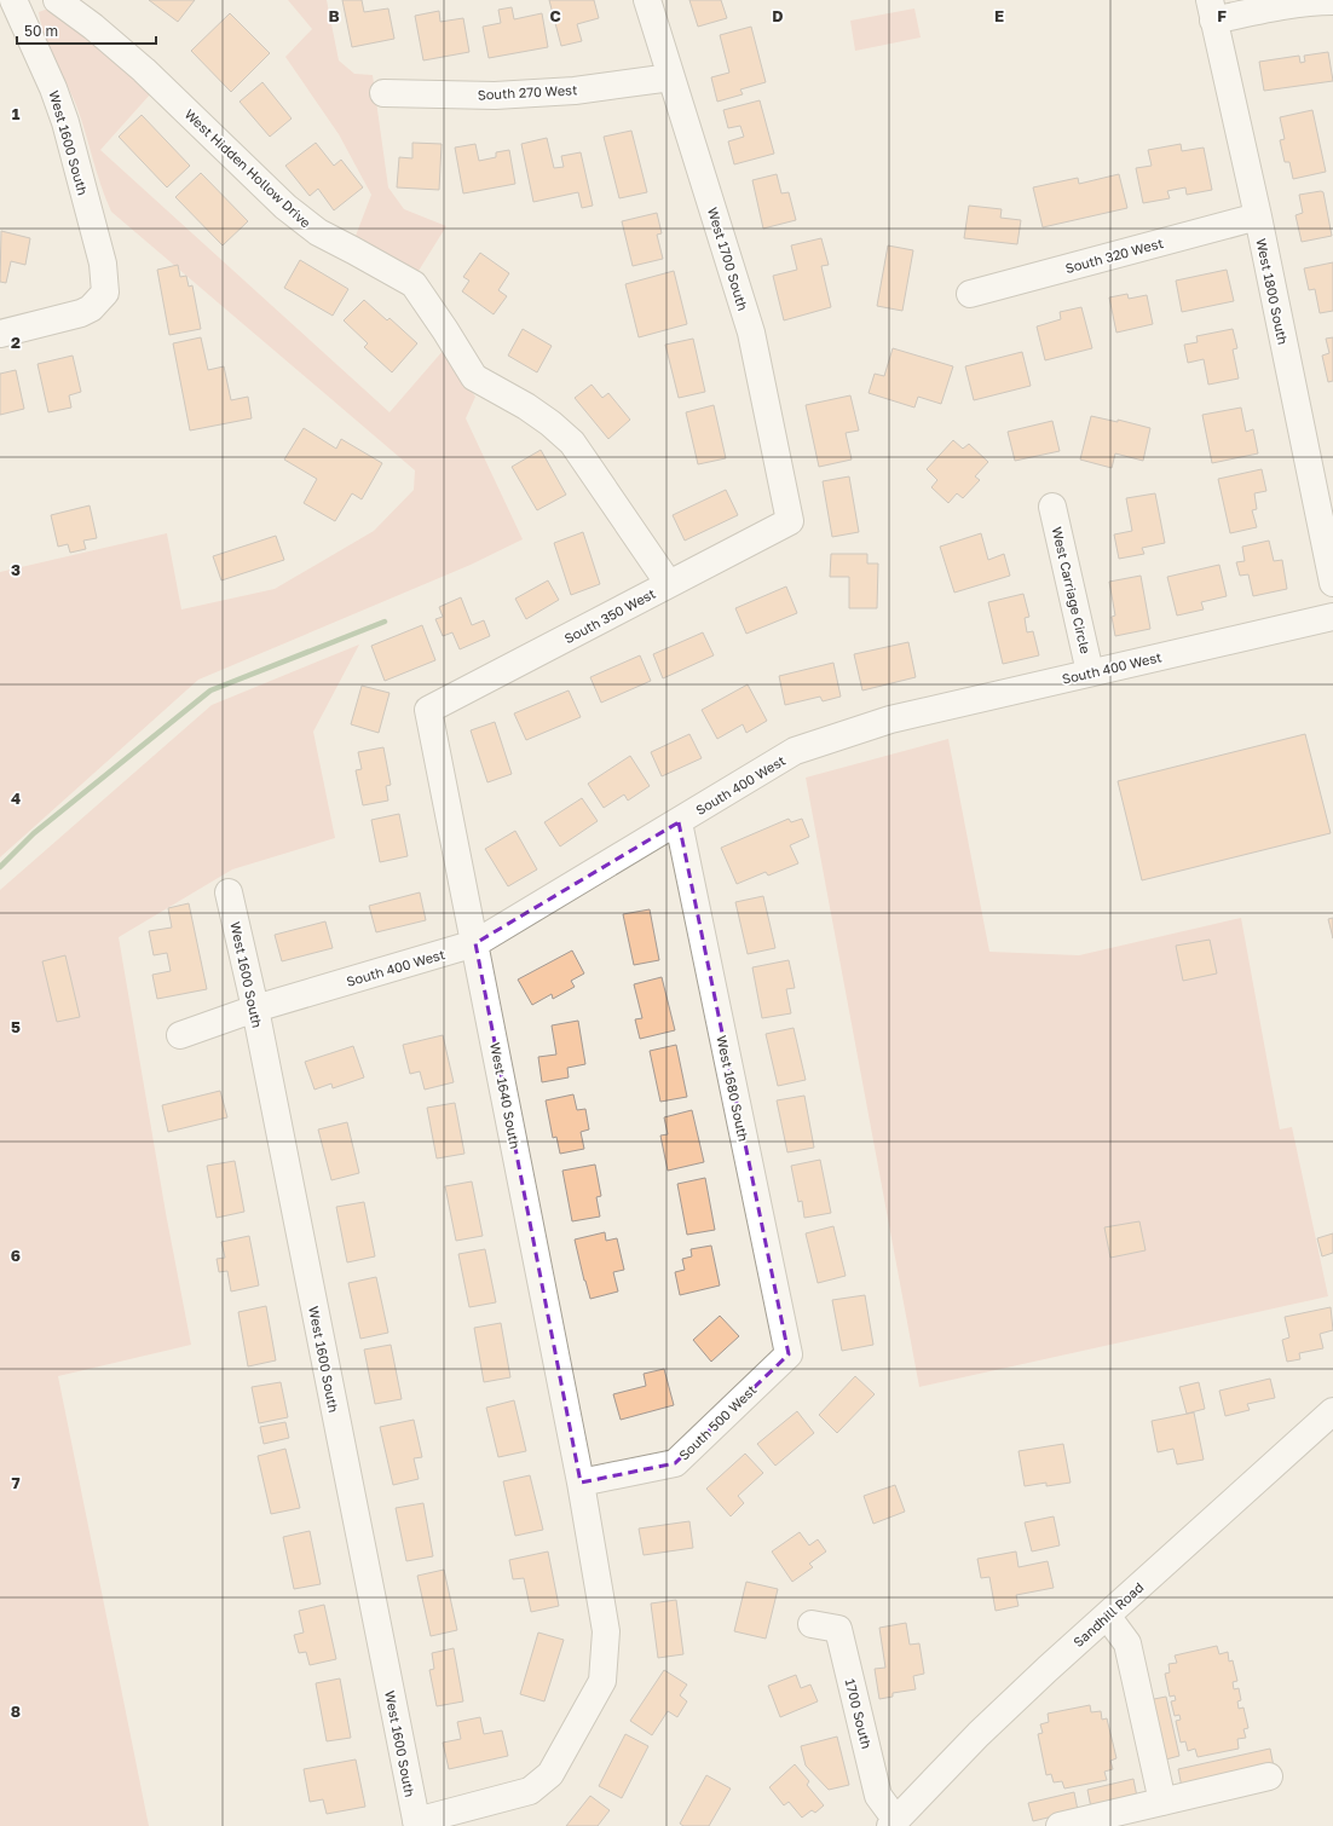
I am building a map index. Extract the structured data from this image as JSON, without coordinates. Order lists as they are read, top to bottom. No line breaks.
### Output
{"streets":{"street":["South 270 West","West 1600 South","West Hidden Hollow Drive","South 320 West","West 1700 South","West 1800 South","West Carriage Circle","South 350 West","South 400 West","West 1680 South","West 1640 South","South 500 West","Sandhill Road","1700 South"]},"crossings":[["South 270 West","West 1700 South"],["West 1600 South","South 400 West"],["West 1600 South","West 1640 South"],["West Hidden Hollow Drive","South 350 West"],["South 320 West","West 1800 South"],["West 1700 South","South 350 West"],["West Carriage Circle","South 400 West"],["South 350 West","West 1640 South"],["South 400 West","West 1680 South"],["South 400 West","West 1640 South"],["West 1680 South","South 500 West"],["West 1640 South","South 500 West"],["Sandhill Road","1700 South"]],"scale_bar":"50 m","grid":{"columns":["B","C","D","E","F"],"rows":["1","2","3","4","5","6","7","8"]}}
